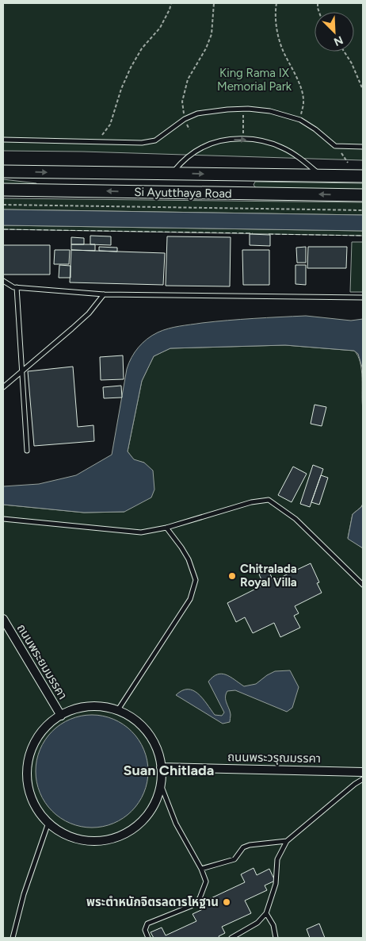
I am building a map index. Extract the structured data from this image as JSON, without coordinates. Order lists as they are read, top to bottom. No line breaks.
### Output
{"streets":{"main road":["Si Ayutthaya Road"],"street":["ถนนพระยมมรรคา","ถนนพระวรุณมรรคา"]},"crossings":[["ถนนพระยมมรรคา","ถนนพระวรุณมรรคา"]],"districts":["Suan Chitlada"],"parks":["King Rama IX Memorial Park"],"places":["Chitralada Royal Villa","พระตำหนักจิตรลดารโหฐาน"],"north":"bottom right"}
